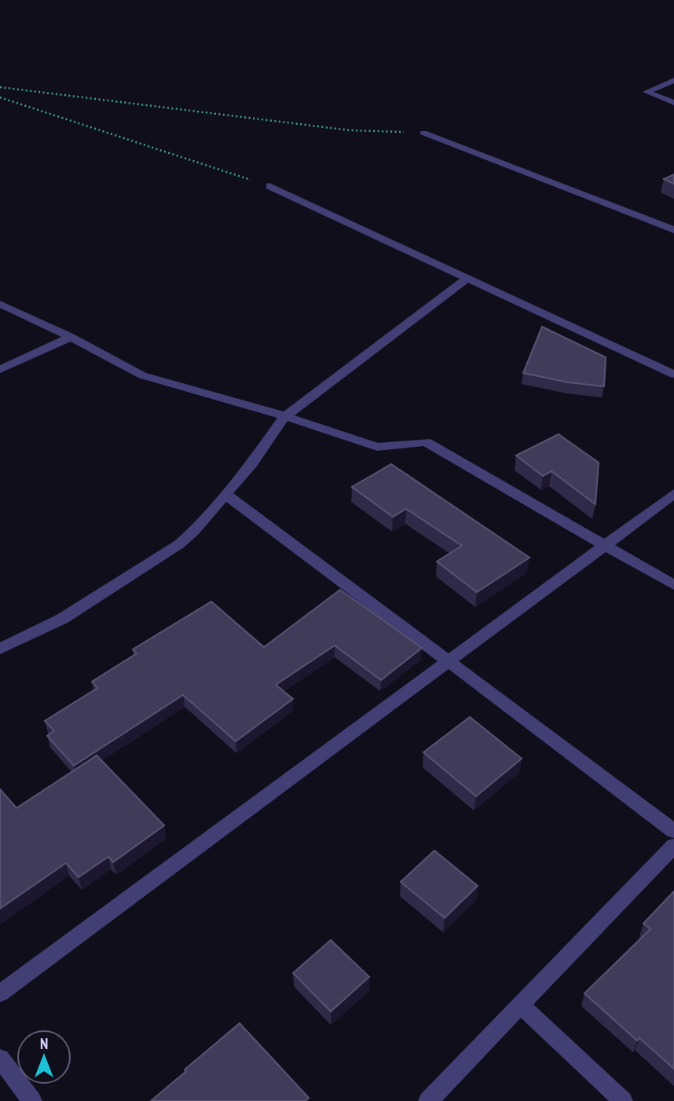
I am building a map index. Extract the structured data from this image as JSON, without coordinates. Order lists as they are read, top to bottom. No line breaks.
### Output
{"north":"top"}
